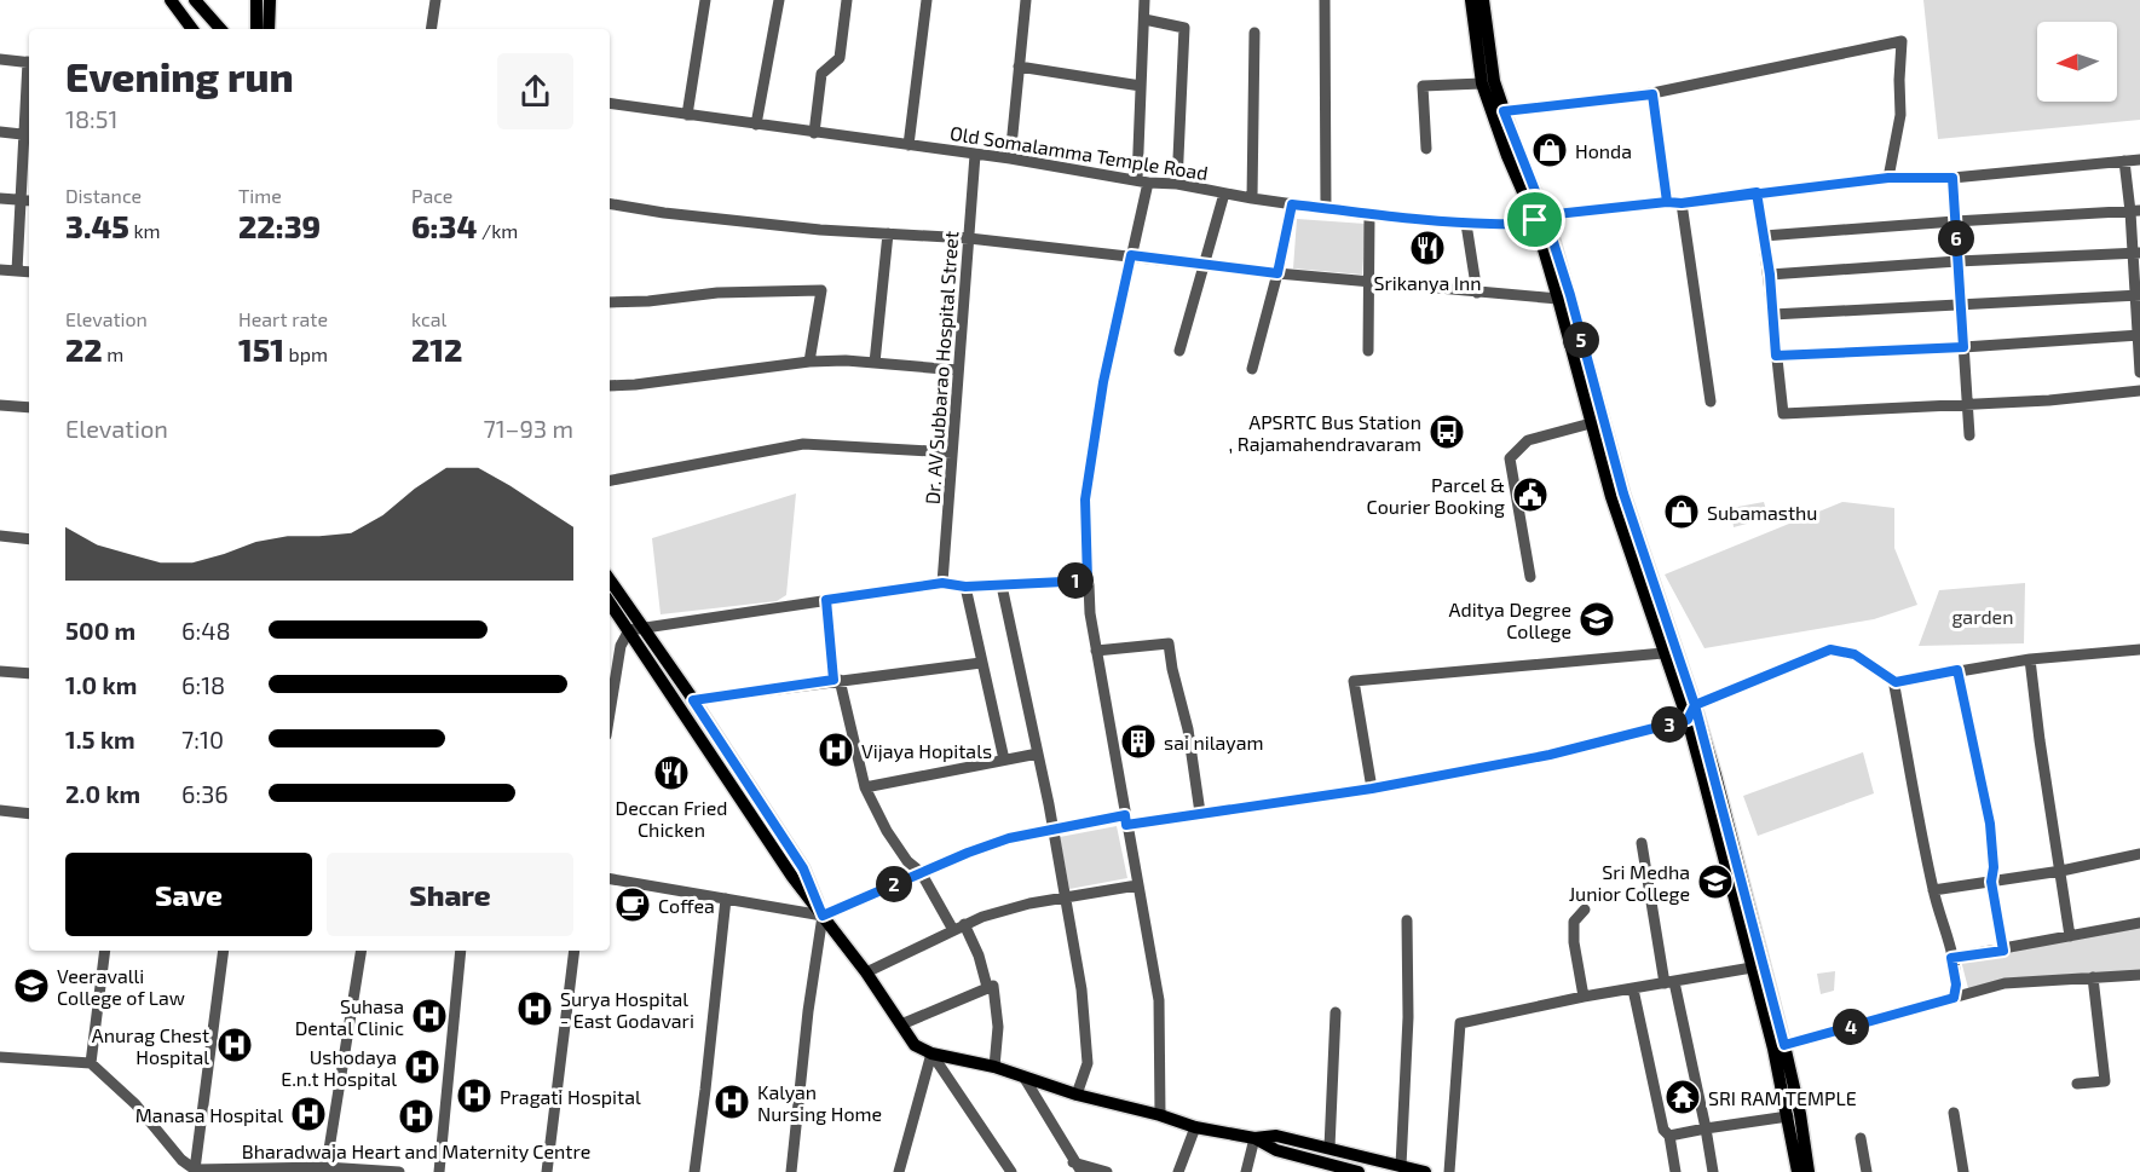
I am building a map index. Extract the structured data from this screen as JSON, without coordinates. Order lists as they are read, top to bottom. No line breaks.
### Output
{"streets":{"street":["Old Somalamma Temple Road","Dr. AV Subbarao Hospital Street"]},"crossings":[["Old Somalamma Temple Road","Dr. AV Subbarao Hospital Street"]],"parks":["garden"],"places":{"shop":["Honda","Subamasthu"],"restaurant":["Srikanya Inn","Deccan Fried Chicken"],"bus stop":["APSRTC Bus Station , Rajamahendravaram"],"public building":["Parcel & Courier Booking"],"school or university":["Aditya Degree College","Sri Medha Junior College","Veeravalli College of Law"],"building":["sai nilayam"],"hospital":["Vijaya Hopitals","Surya Hospital - East Godavari","Suhasa Dental Clinic","Anurag Chest Hospital","Ushodaya E.n.t Hospital","Pragati Hospital","Kalyan Nursing Home","Manasa Hospital","Bharadwaja Heart and Maternity Centre"],"cafe":["Coffea"],"temple":["SRI RAM TEMPLE"]},"north":"left","page":{"heading":["Evening run","18:51"],"stats":[["Distance","3.45 km"],["Time","22:39"],["Pace","6:34 /km"],["Elevation","22 m"],["Heart rate","151 bpm"],["kcal","212"]],"pins":["6","5","1","3","2","4"],"chart":["Elevation","71–93 m"],"list":[{"name":"500 m","note":"6:48"},{"name":"1.0 km","note":"6:18"},{"name":"1.5 km","note":"7:10"},{"name":"2.0 km","note":"6:36"}],"buttons":["Save","Share"]}}
